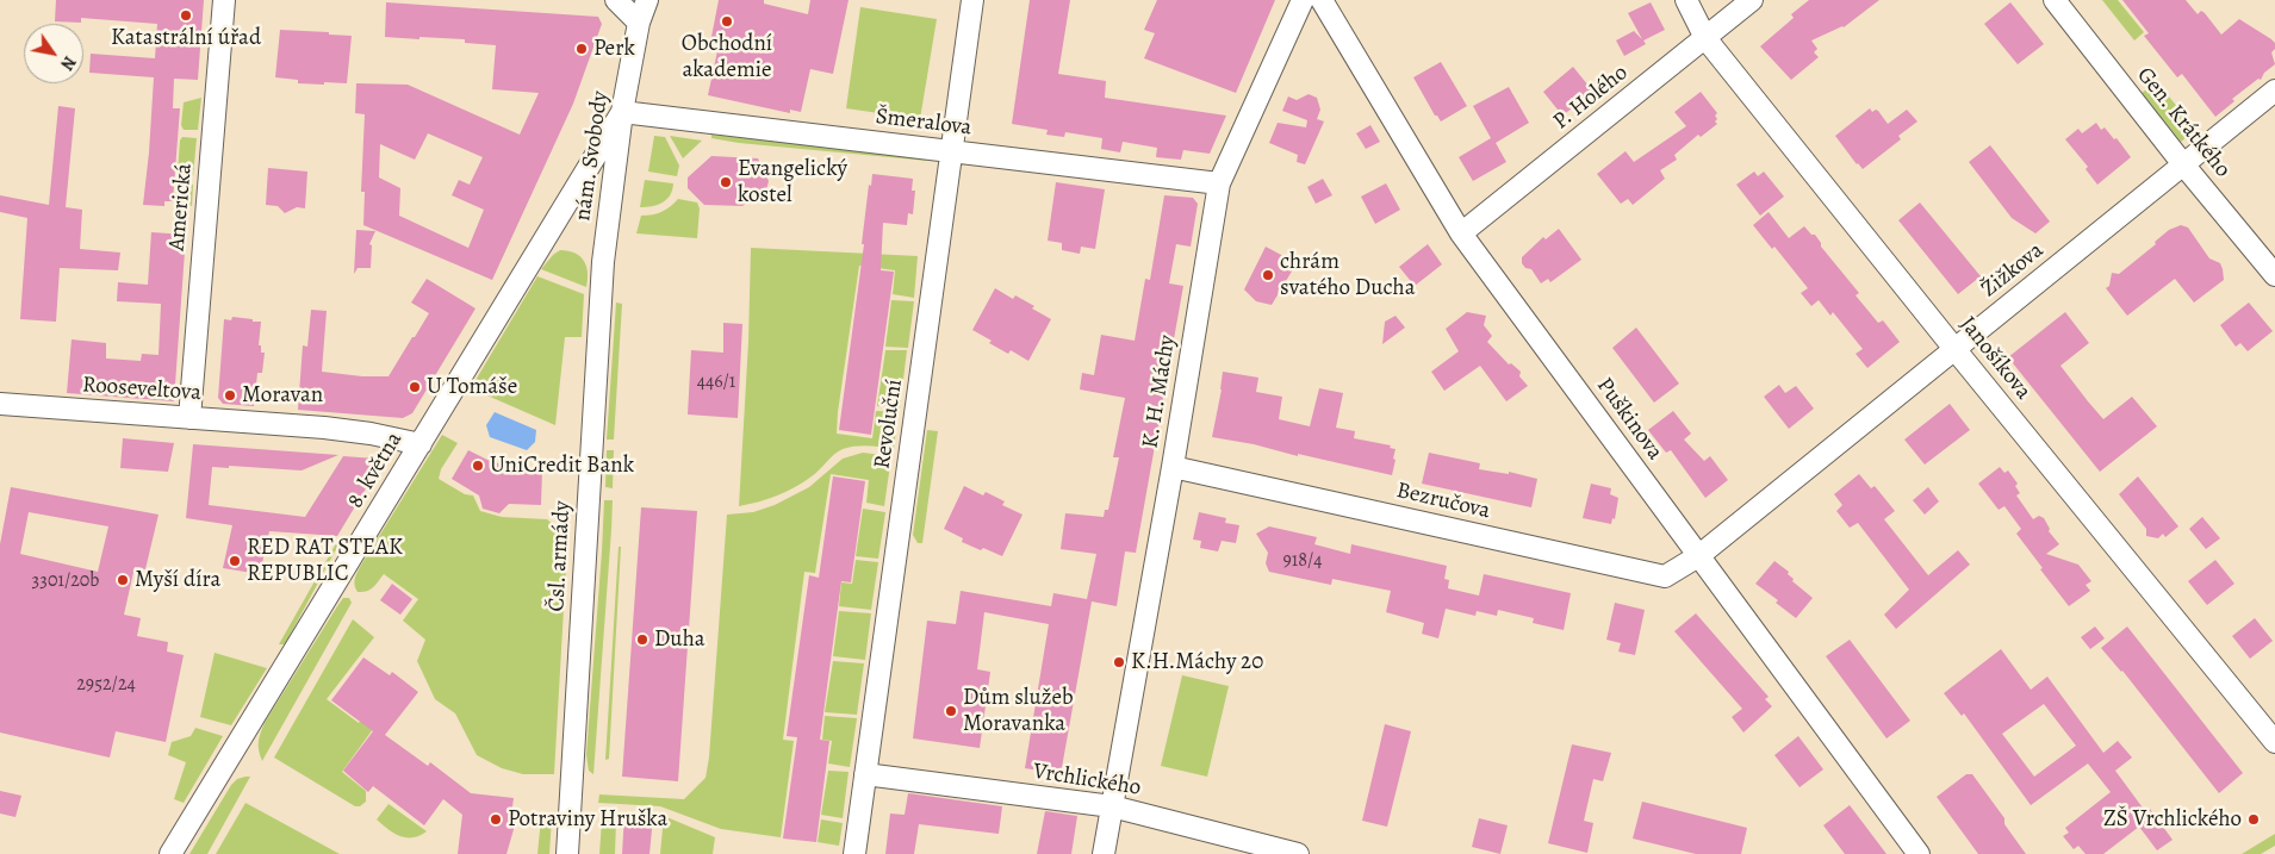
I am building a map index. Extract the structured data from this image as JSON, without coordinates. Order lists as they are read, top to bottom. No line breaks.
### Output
{"streets":{"street":["P. Holého","Šmeralova","Gen. Krátkého","nám. Svobody","Americká","Žižkova","Janošíkova","Rooseveltova","K. H. Máchy","Puškinova","Revoluční","8. května","Bezručova","Čsl. armády","Vrchlického"]},"crossings":[["P. Holého","Janošíkova"],["P. Holého","Puškinova"],["Šmeralova","nám. Svobody"],["Šmeralova","K. H. Máchy"],["Šmeralova","Revoluční"],["Šmeralova","8. května"],["Gen. Krátkého","Žižkova"],["nám. Svobody","8. května"],["nám. Svobody","Čsl. armády"],["Americká","Rooseveltova"],["Žižkova","Janošíkova"],["Žižkova","Puškinova"],["Žižkova","Bezručova"],["Rooseveltova","8. května"],["K. H. Máchy","Bezručova"],["K. H. Máchy","Vrchlického"],["Puškinova","Bezručova"],["Revoluční","Vrchlického"]],"places":["Katastrální úřad","Obchodní akademie","Perk","Evangelický kostel","chrám svatého Ducha","U Tomáše","Moravan","UniCredit Bank","RED RAT STEAK REPUBLIC","Myší díra","Duha","K.H.Máchy 20","Dům služeb Moravanka","Potraviny Hruška","ZŠ Vrchlického"],"house_numbers":["446/1","918/4","3301/20b","2952/24"],"north":"bottom right"}
